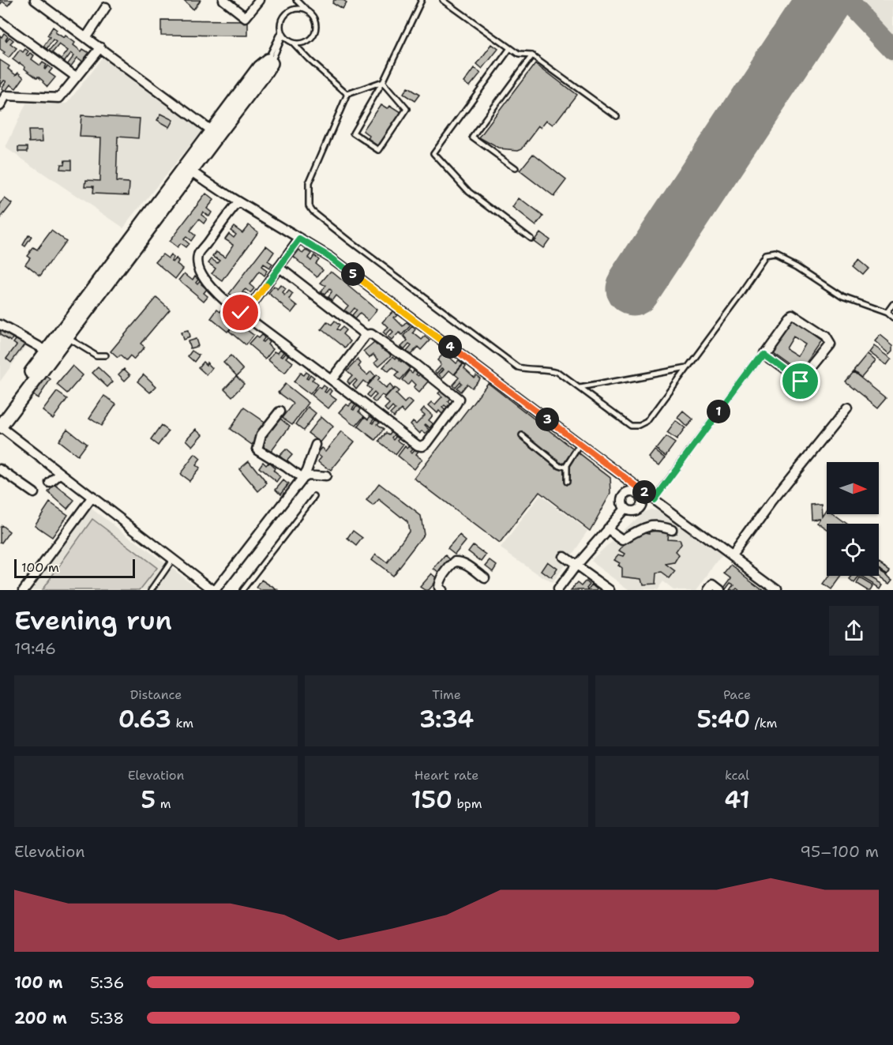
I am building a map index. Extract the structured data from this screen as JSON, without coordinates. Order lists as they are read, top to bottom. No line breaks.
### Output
{"scale_bar":"100 m","north":"right","page":{"pins":["5","4","1","3","2"],"scale":"100 m","heading":["Evening run","19:46"],"stats":[["Distance","0.63 km"],["Time","3:34"],["Pace","5:40 /km"],["Elevation","5 m"],["Heart rate","150 bpm"],["kcal","41"]],"chart":["Elevation","95–100 m"],"list":[{"name":"100 m","note":"5:36"},{"name":"200 m","note":"5:38"}]}}
